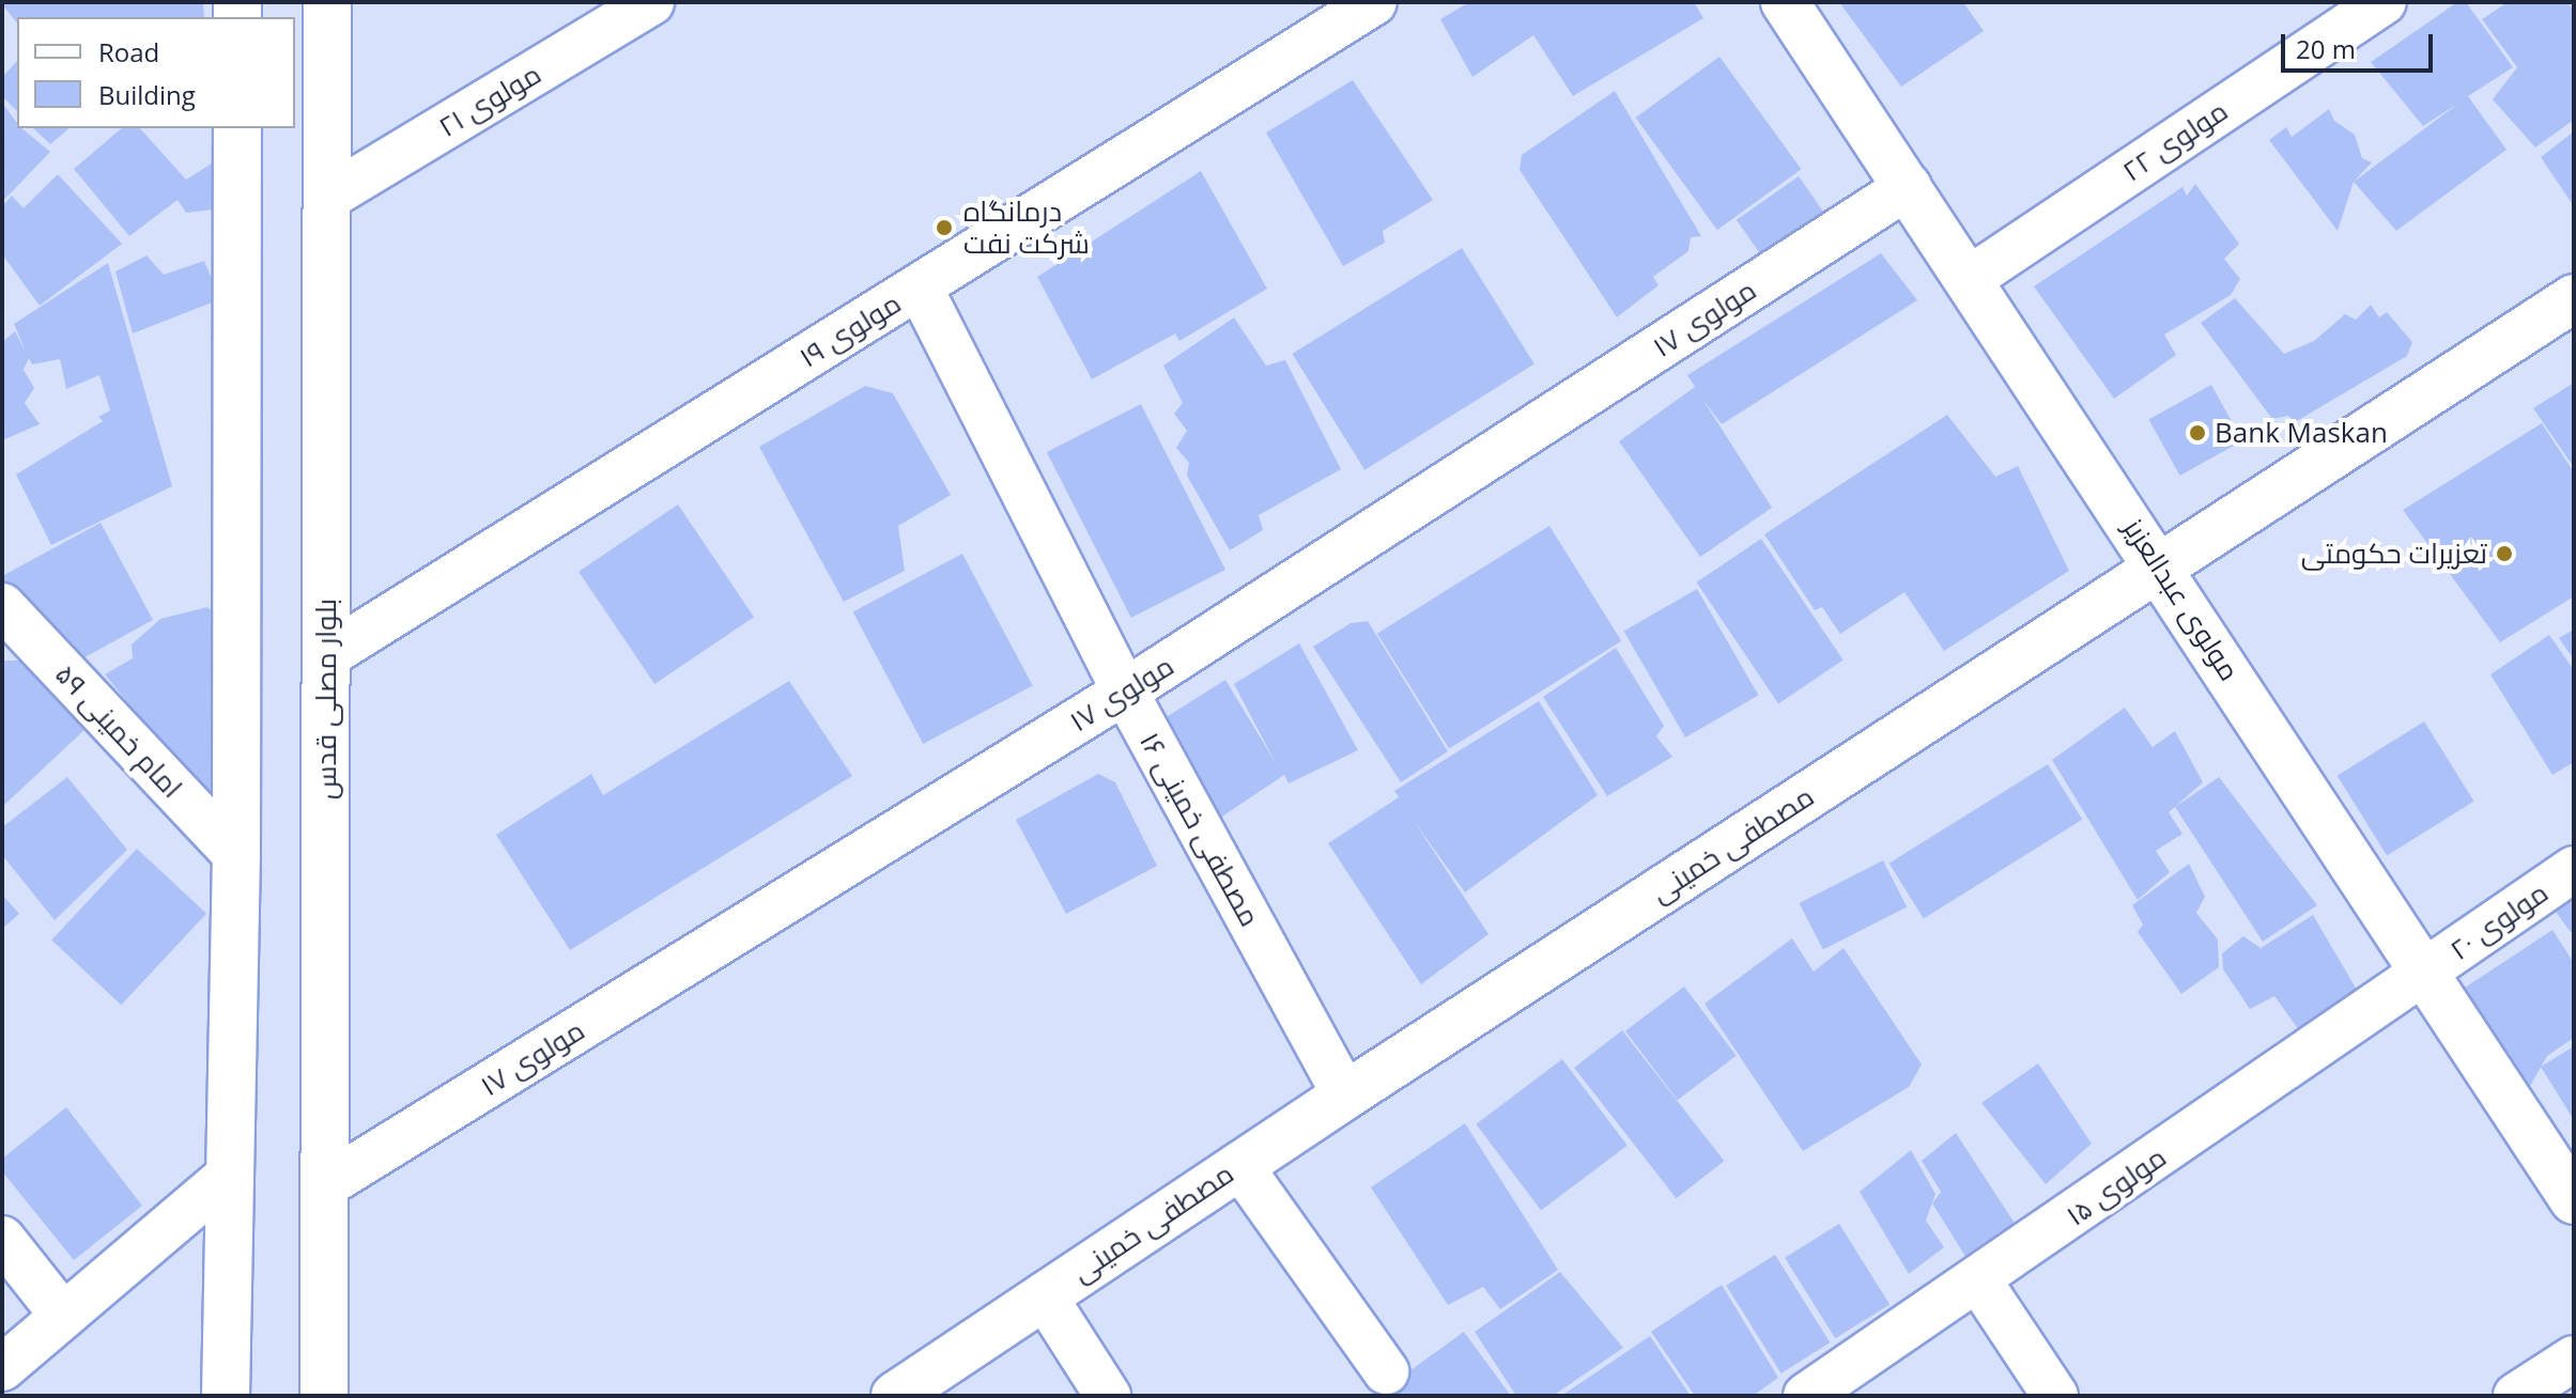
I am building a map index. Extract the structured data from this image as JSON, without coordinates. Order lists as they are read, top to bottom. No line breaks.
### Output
{"streets":{"main road":["مولوی عبدالعزیز","بلوار مصلی قدس","مصطفی خمینی"],"street":["مولوی ۲۱","مولوی ۲۲","مولوی ۱۷","مولوی ۱۹","امام خمینی ۵۹","مصطفی خمینی ۱۶","مولوی ۲۰","مولوی ۱۵"]},"crossings":[["مولوی ۲۱","بلوار مصلی قدس"],["مولوی ۲۲","مولوی عبدالعزیز"],["مولوی ۱۷","مولوی عبدالعزیز"],["مولوی ۱۷","بلوار مصلی قدس"],["مولوی ۱۷","مصطفی خمینی ۱۶"],["مولوی ۱۹","بلوار مصلی قدس"],["مولوی ۱۹","مصطفی خمینی ۱۶"],["مولوی عبدالعزیز","مصطفی خمینی"],["مولوی عبدالعزیز","مولوی ۲۰"],["مولوی عبدالعزیز","مولوی ۱۵"],["مصطفی خمینی ۱۶","مصطفی خمینی"],["مولوی ۲۰","مولوی ۱۵"]],"places":["درمانگاه شرکت نفت","Bank Maskan","تعزیرات حکومتی"],"legend":["Road","Building"],"scale_bar":"20 m"}
